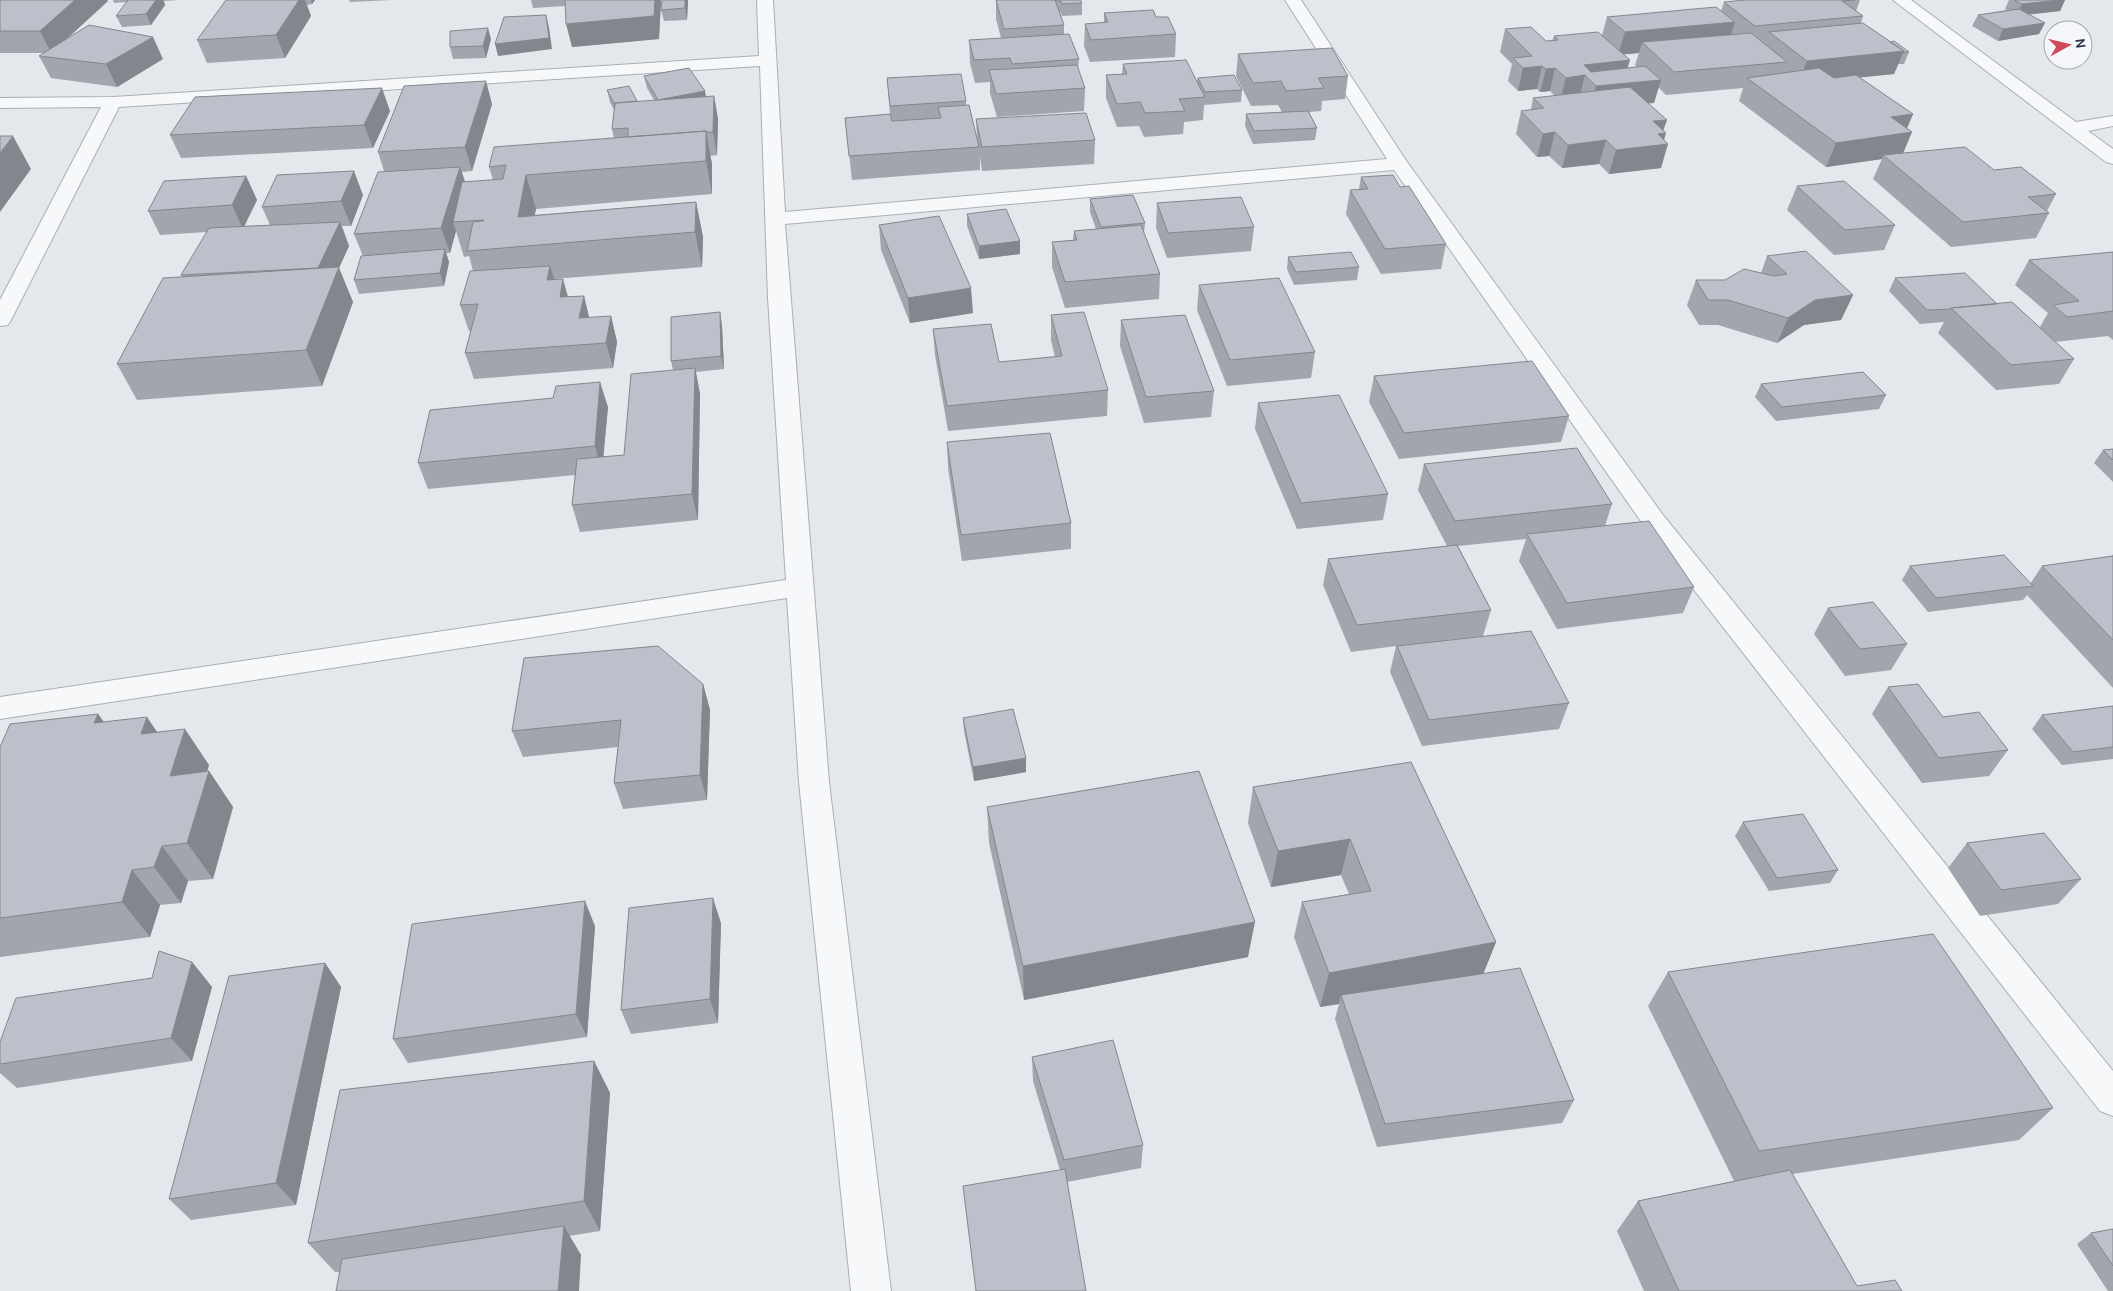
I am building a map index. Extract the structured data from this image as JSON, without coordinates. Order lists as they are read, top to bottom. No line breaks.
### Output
{"north":"right"}
